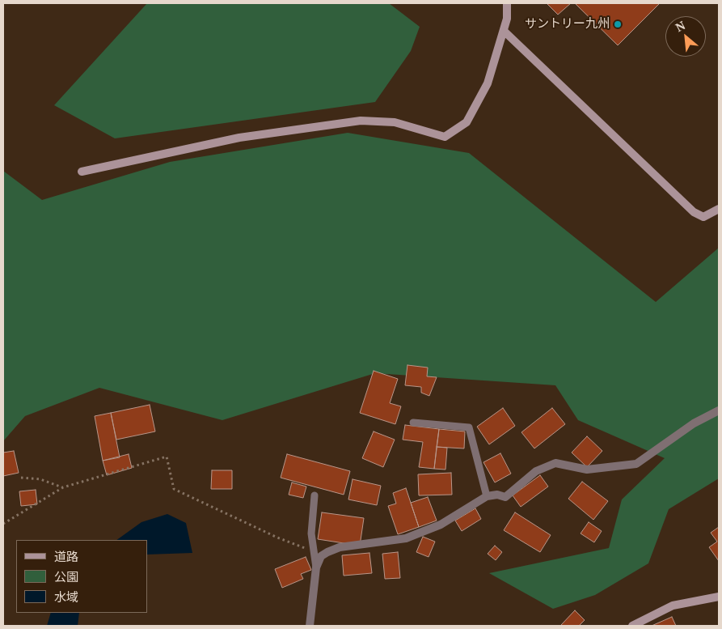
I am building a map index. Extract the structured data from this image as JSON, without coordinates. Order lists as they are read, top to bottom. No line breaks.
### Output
{"places":["サントリー九州"],"legend":["道路","公園","水域"],"north":"top left"}
